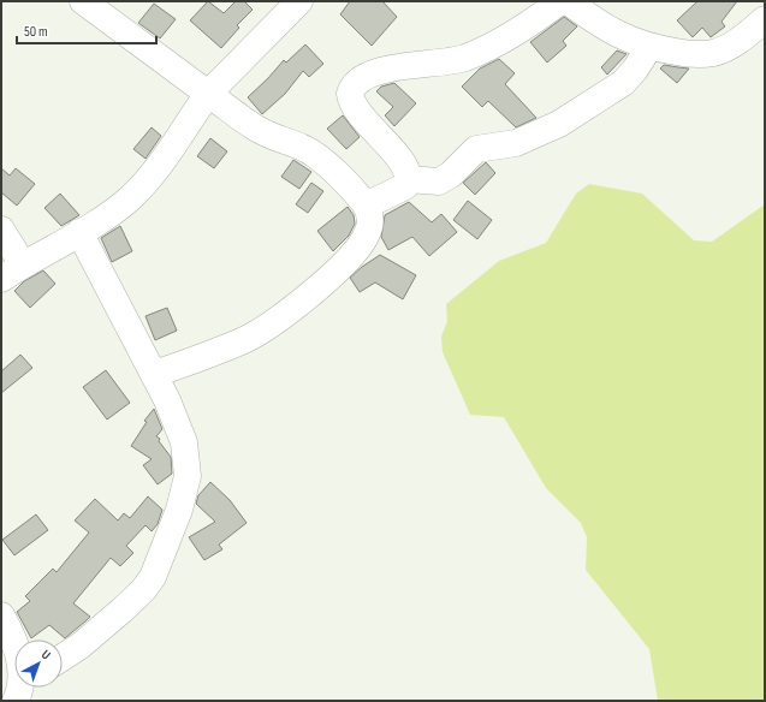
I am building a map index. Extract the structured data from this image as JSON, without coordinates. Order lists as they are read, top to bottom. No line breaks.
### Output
{"scale_bar":"50 m","north":"top right"}
